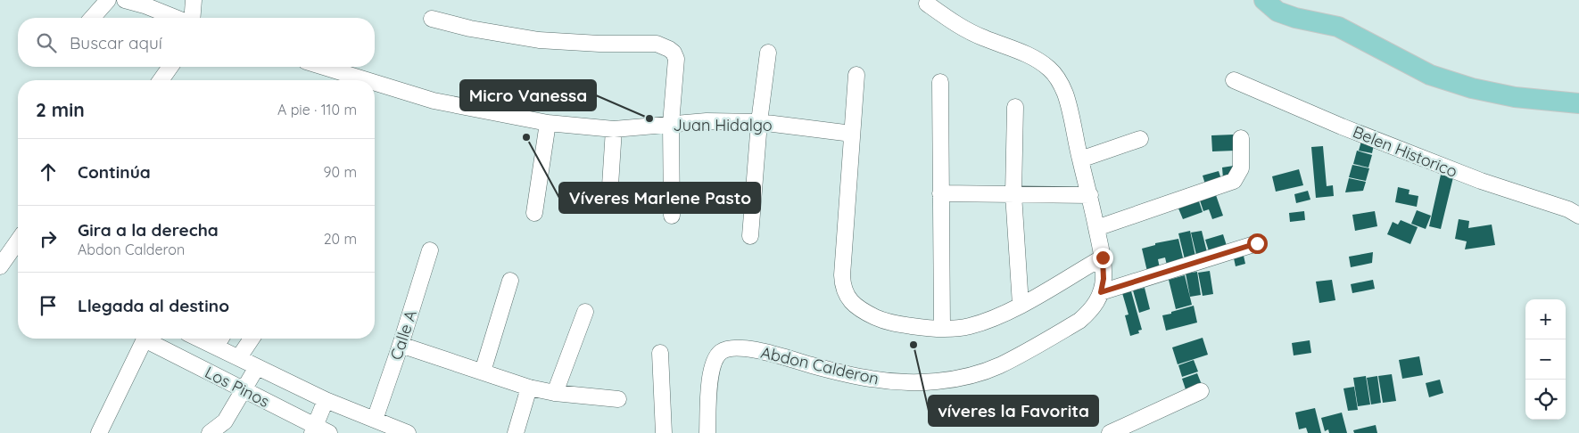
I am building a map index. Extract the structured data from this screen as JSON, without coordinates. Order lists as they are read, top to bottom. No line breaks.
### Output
{"streets":{"street":["Juan Hidalgo","Belen Historico","Calle A","Abdon Calderon","Los Pinos"]},"places":["Micro Vanessa","Víveres Marlene Pasto","víveres la Favorita"],"page":{"search":"Buscar aquí","heading":["2 min","A pie · 110 m"],"list":[["Continúa","90 m"],["Gira a la derecha","Abdon Calderon","20 m"],"Llegada al destino"],"map_buttons":["+","−"]}}
